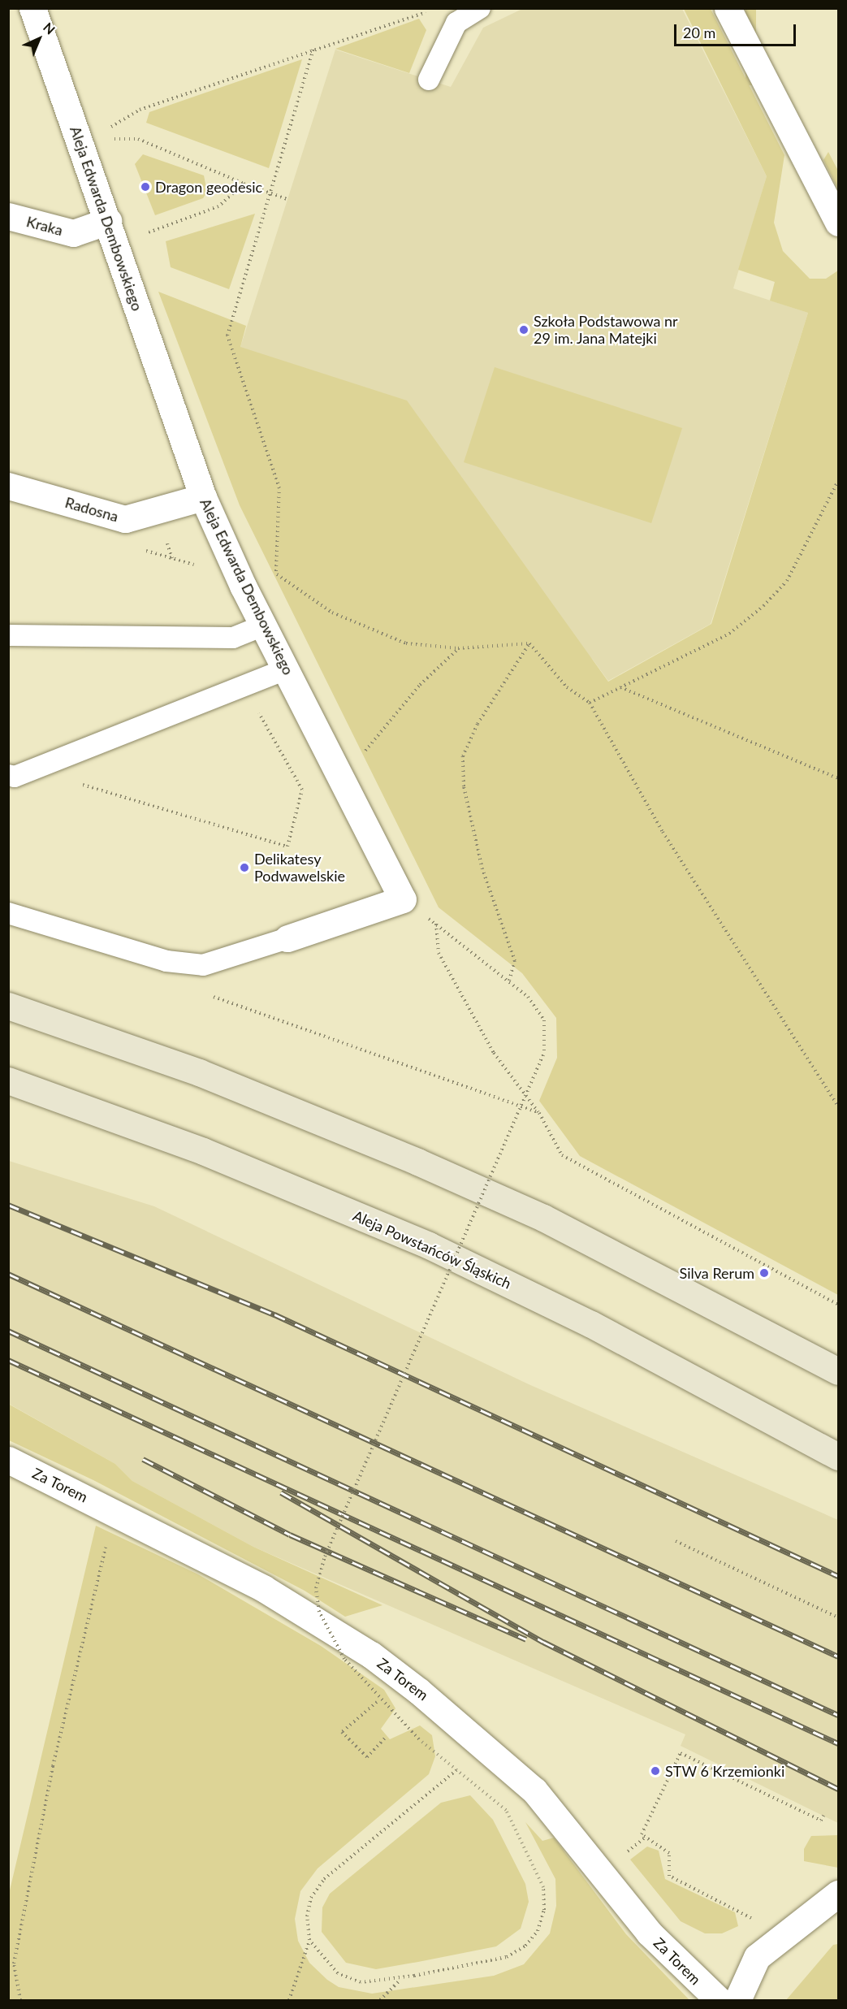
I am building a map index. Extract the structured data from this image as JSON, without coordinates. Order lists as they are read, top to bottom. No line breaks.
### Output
{"streets":{"main road":["Aleja Powstańców Śląskich"],"street":["Aleja Edwarda Dembowskiego","Kraka","Radosna","Za Torem"]},"crossings":[["Aleja Edwarda Dembowskiego","Kraka"],["Aleja Edwarda Dembowskiego","Radosna"]],"places":["Dragon geodesic","Szkoła Podstawowa nr 29 im. Jana Matejki","Delikatesy Podwawelskie","Silva Rerum","STW 6 Krzemionki"],"scale_bar":"20 m","north":"top right"}
